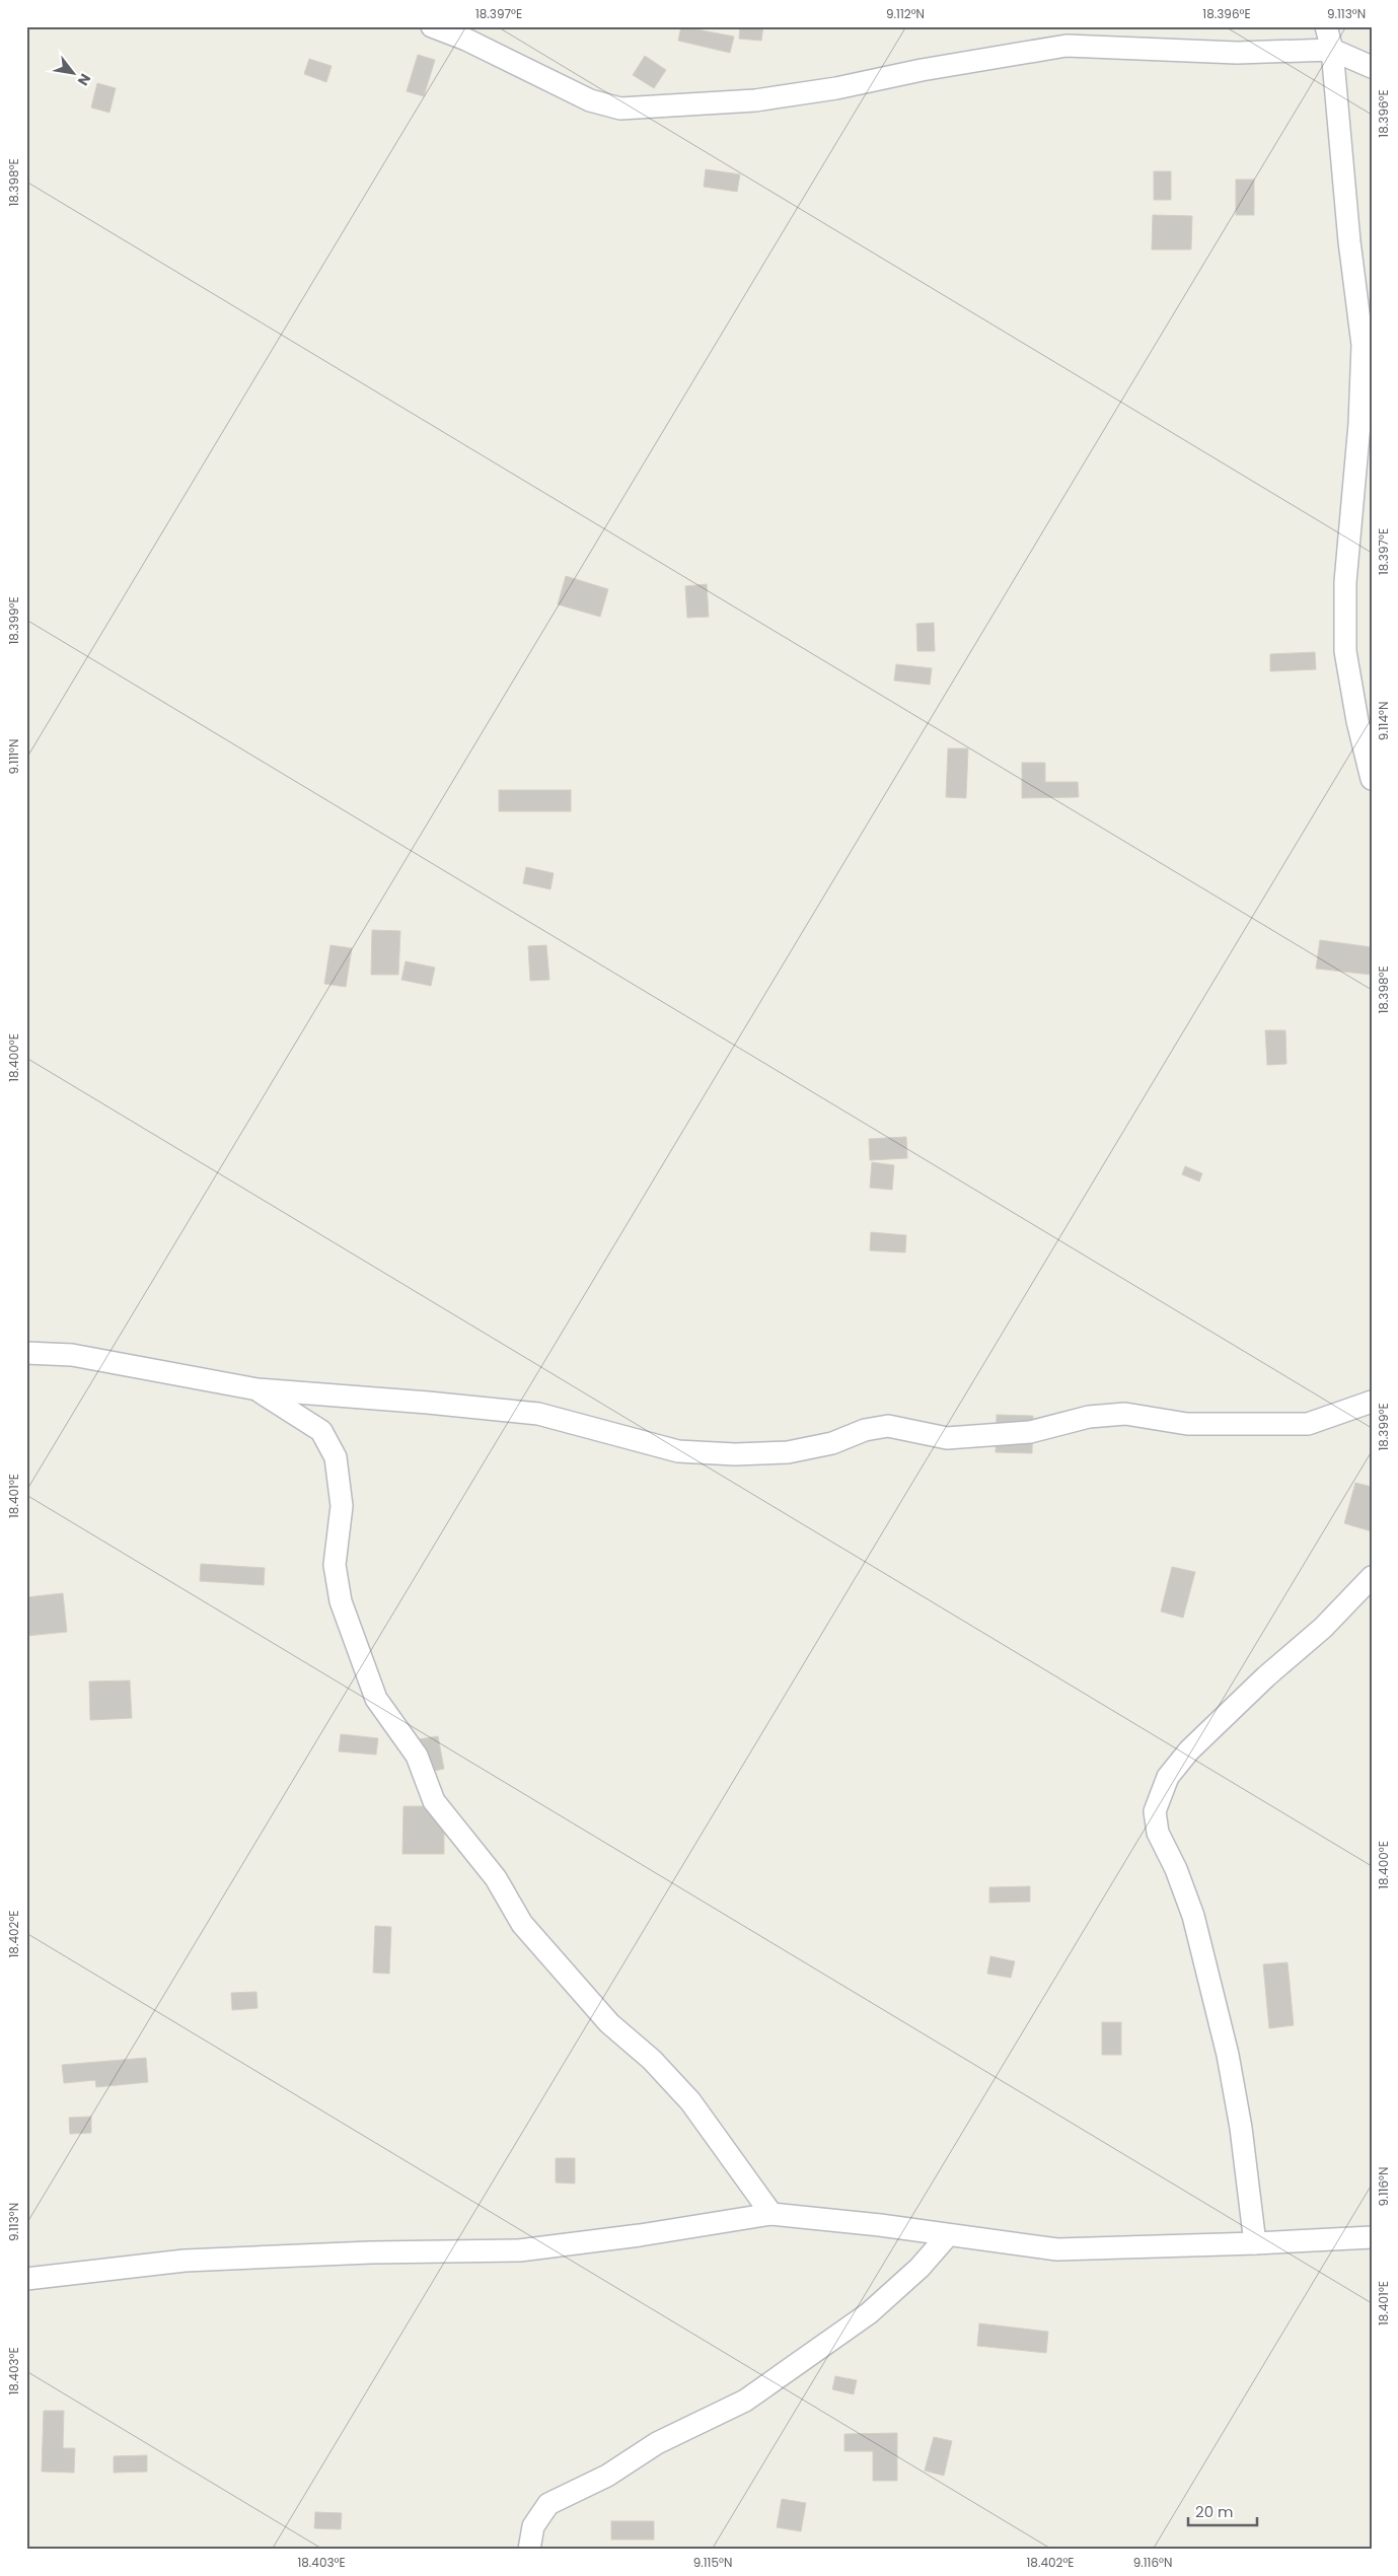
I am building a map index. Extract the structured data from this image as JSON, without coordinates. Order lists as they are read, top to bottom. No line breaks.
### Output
{"scale_bar":"20 m","north":"bottom right","coordinates":["18.397°E","9.112°N","18.396°E","9.113°N","18.398°E","18.399°E","9.114°N","9.111°N","18.400°E","18.401°E","18.402°E","9.116°N","18.403°E","9.115°N"]}
